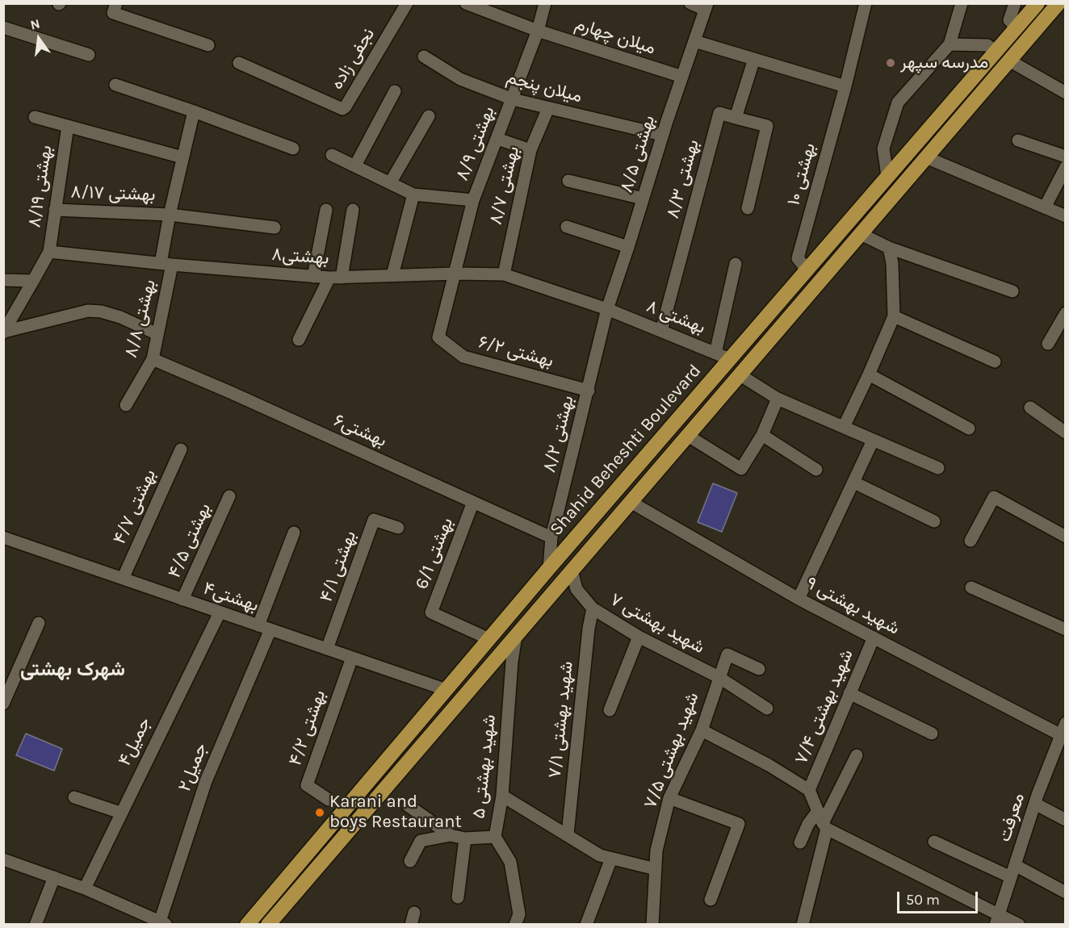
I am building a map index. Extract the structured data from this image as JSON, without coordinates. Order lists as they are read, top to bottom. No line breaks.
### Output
{"streets":{"main road":["Shahid Beheshti Boulevard"],"street":["میلان چهارم","نجفی زاده","میلان پنجم","بهشتی ۸/۹","بهشتی ۸/۵","بهشتی ۱۰","بهشتی ۸/۳","بهشتی ۸/۷","بهشتی ۸/۱۹","بهشتی ۸/۱۷","بهشتی۸","۸ بهشتی","بهشتی ۸/۸","بهشتی ۶/۲","بهشتی۶","بهشتی ۸/۲","بهشتی ۴/۷","بهشتی ۴/۵","بهشتی 6/1","بهشتی ۴/۱","بهشتی۴","شهید بهشتی ۹","شهید بهشتی ۷","شهید بهشتی ۷/۴","شهید بهشتی ۷/۱","بهشتی ۴/۲","جمیل۴","شهید بهشتی ۷/۵","شهید بهشتی ۵","جمیل۲","معرفت"]},"crossings":[["میلان چهارم","بهشتی ۸/۹"],["میلان چهارم","بهشتی ۸/۵"],["میلان پنجم","بهشتی ۸/۹"],["میلان پنجم","بهشتی ۸/۵"],["میلان پنجم","بهشتی ۸/۷"],["بهشتی ۸/۹","بهشتی۸"],["بهشتی ۸/۹","بهشتی ۶/۲"],["بهشتی ۸/۵","بهشتی۸"],["بهشتی ۸/۵","۸ بهشتی"],["بهشتی ۸/۵","بهشتی ۸/۲"],["بهشتی ۱۰","Shahid Beheshti Boulevard"],["بهشتی ۸/۳","۸ بهشتی"],["بهشتی ۸/۷","بهشتی۸"],["بهشتی ۸/۱۹","بهشتی ۸/۱۷"],["بهشتی ۸/۱۹","بهشتی۸"],["بهشتی ۸/۱۷","بهشتی۸"],["بهشتی ۸/۱۷","بهشتی ۸/۸"],["بهشتی۸","۸ بهشتی"],["بهشتی۸","بهشتی ۸/۸"],["بهشتی۸","بهشتی ۸/۲"],["۸ بهشتی","بهشتی ۸/۲"],["۸ بهشتی","Shahid Beheshti Boulevard"],["بهشتی ۸/۸","بهشتی۶"],["بهشتی ۶/۲","بهشتی ۸/۲"],["بهشتی۶","بهشتی ۸/۲"],["بهشتی۶","بهشتی 6/1"],["بهشتی ۸/۲","Shahid Beheshti Boulevard"],["Shahid Beheshti Boulevard","بهشتی 6/1"],["Shahid Beheshti Boulevard","بهشتی۴"],["Shahid Beheshti Boulevard","شهید بهشتی ۹"],["Shahid Beheshti Boulevard","شهید بهشتی ۷"],["Shahid Beheshti Boulevard","شهید بهشتی ۵"],["بهشتی ۴/۷","بهشتی۴"],["بهشتی ۴/۵","بهشتی۴"],["بهشتی ۴/۱","بهشتی۴"],["بهشتی۴","بهشتی ۴/۲"],["بهشتی۴","جمیل۴"],["بهشتی۴","جمیل۲"],["شهید بهشتی ۹","شهید بهشتی ۷/۴"],["شهید بهشتی ۹","معرفت"],["شهید بهشتی ۷","شهید بهشتی ۷/۱"],["شهید بهشتی ۷","شهید بهشتی ۷/۵"]],"districts":["شهرک بهشتی"],"places":["مدرسه سپهر","Karani and boys Restaurant"],"scale_bar":"50 m","north":"top"}
